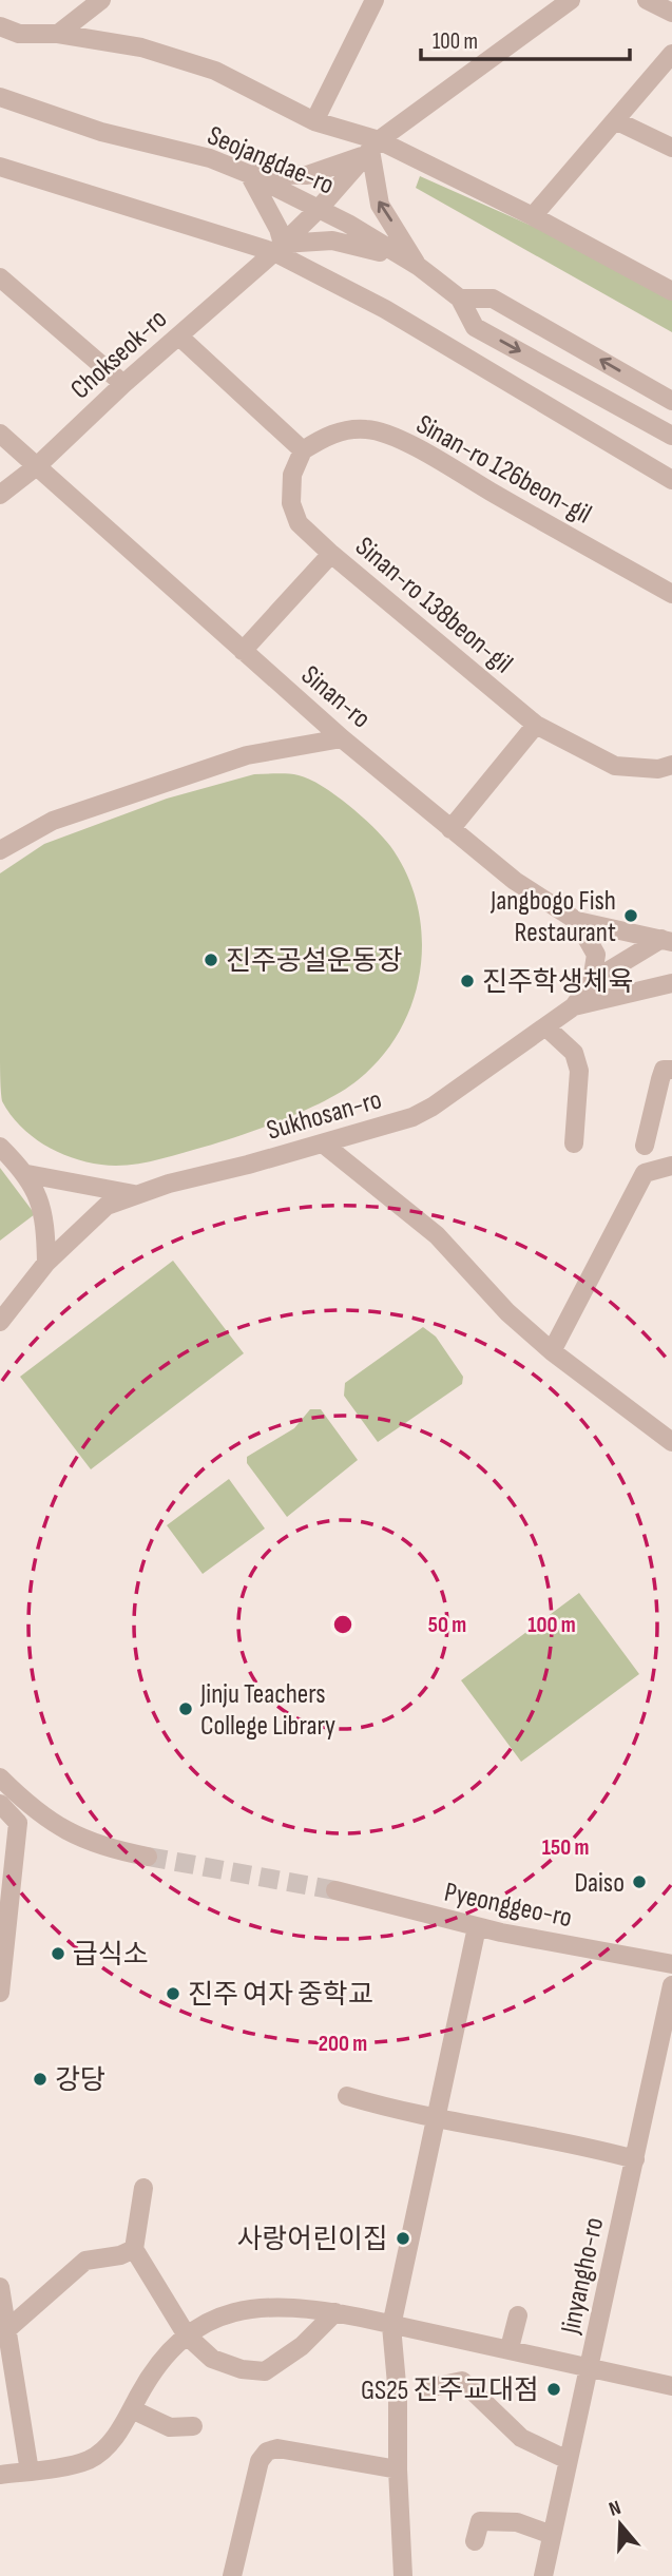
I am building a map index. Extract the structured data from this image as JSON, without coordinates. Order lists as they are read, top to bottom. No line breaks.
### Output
{"streets":{"street":["Seojangdae-ro","Chokseok-ro","Sinan-ro 126beon-gil","Sinan-ro 138beon-gil","Sinan-ro","Sukhosan-ro","Pyeonggeo-ro","Jinyangho-ro"]},"crossings":[["Seojangdae-ro","Chokseok-ro"],["Chokseok-ro","Sinan-ro"],["Sinan-ro 138beon-gil","Sinan-ro"],["Sinan-ro","Sukhosan-ro"]],"places":["Jangbogo Fish Restaurant","진주공설운동장","진주학생체육","Jinju Teachers College Library","Daiso","급식소","진주 여자 중학교","강당","사랑어린이집","GS25 진주교대점"],"scale_bar":"100 m","north":"top","rings":["50 m","100 m","150 m","200 m"]}
